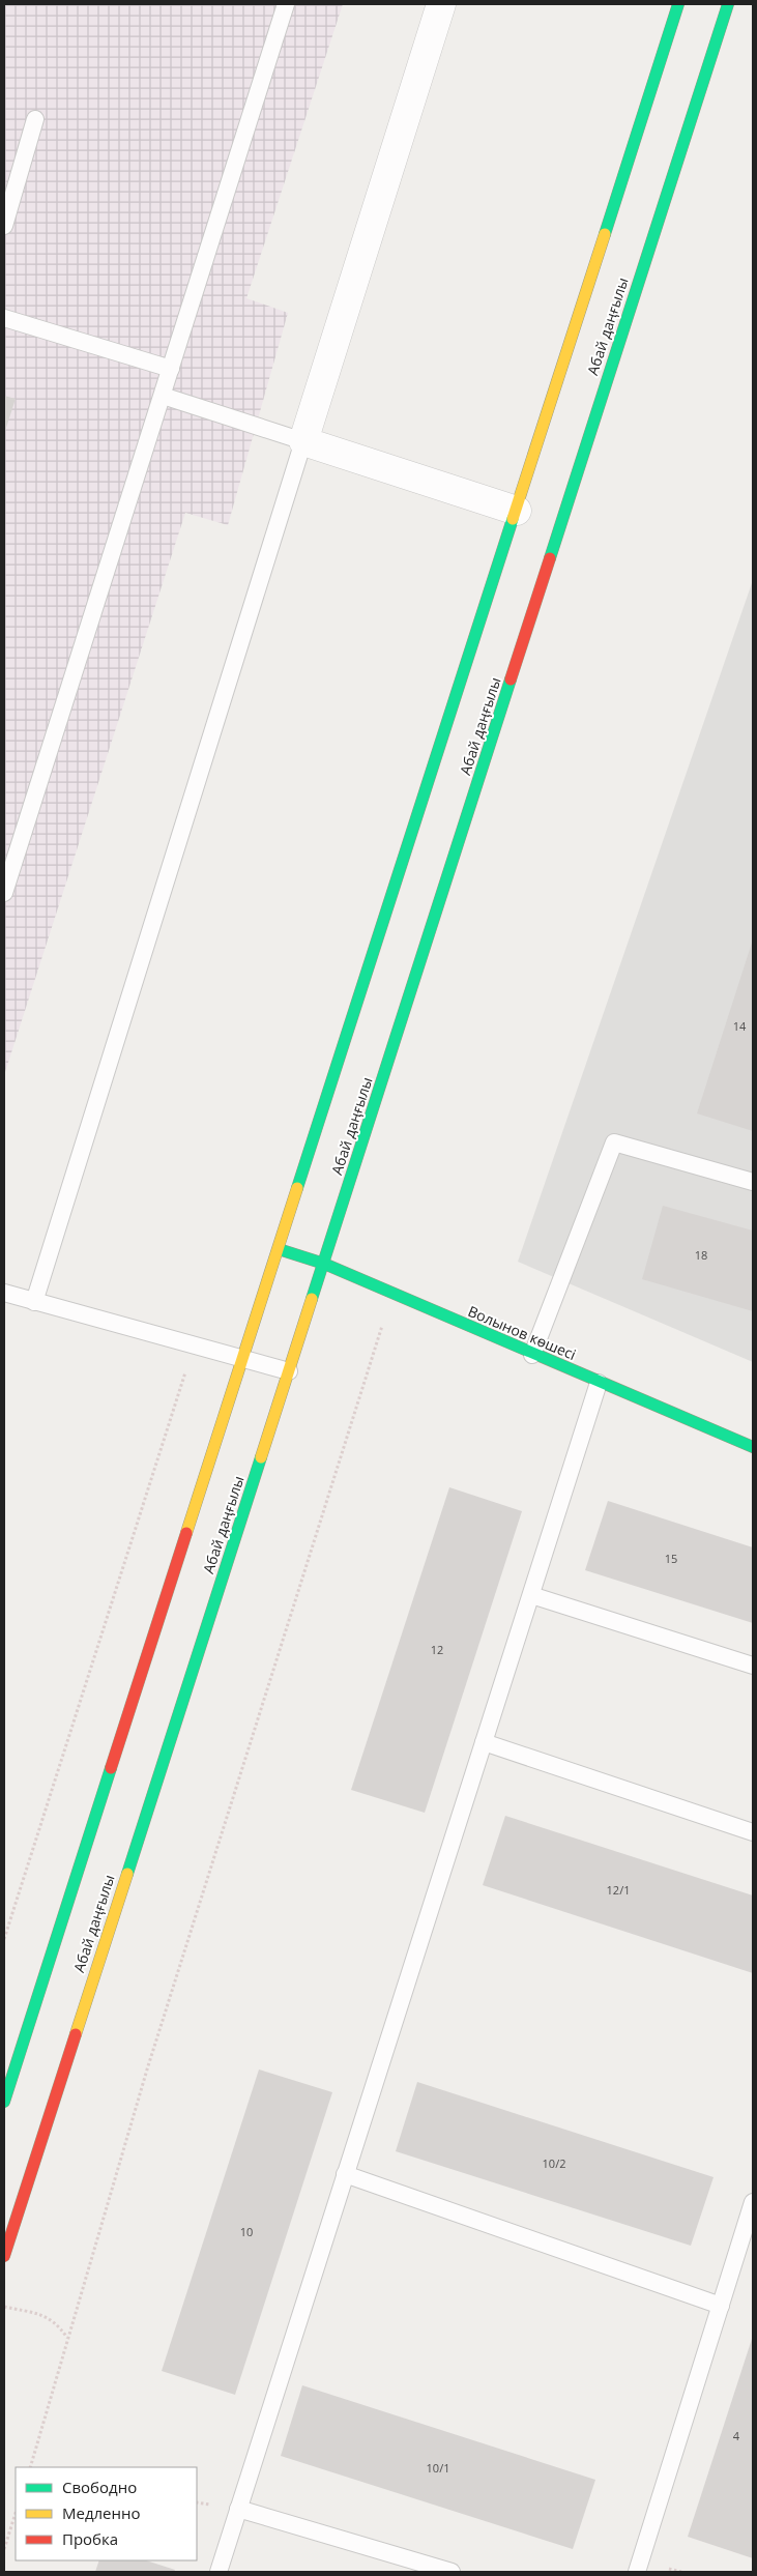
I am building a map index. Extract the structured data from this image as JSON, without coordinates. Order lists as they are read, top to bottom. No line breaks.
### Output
{"streets":{"main road":["Абай даңғылы","Волынов көшесі"]},"crossings":[["Абай даңғылы","Волынов көшесі"]],"house_numbers":["14","18","15","12","12/1","10/2","10","4","10/1"],"legend":["Свободно","Медленно","Пробка"]}
